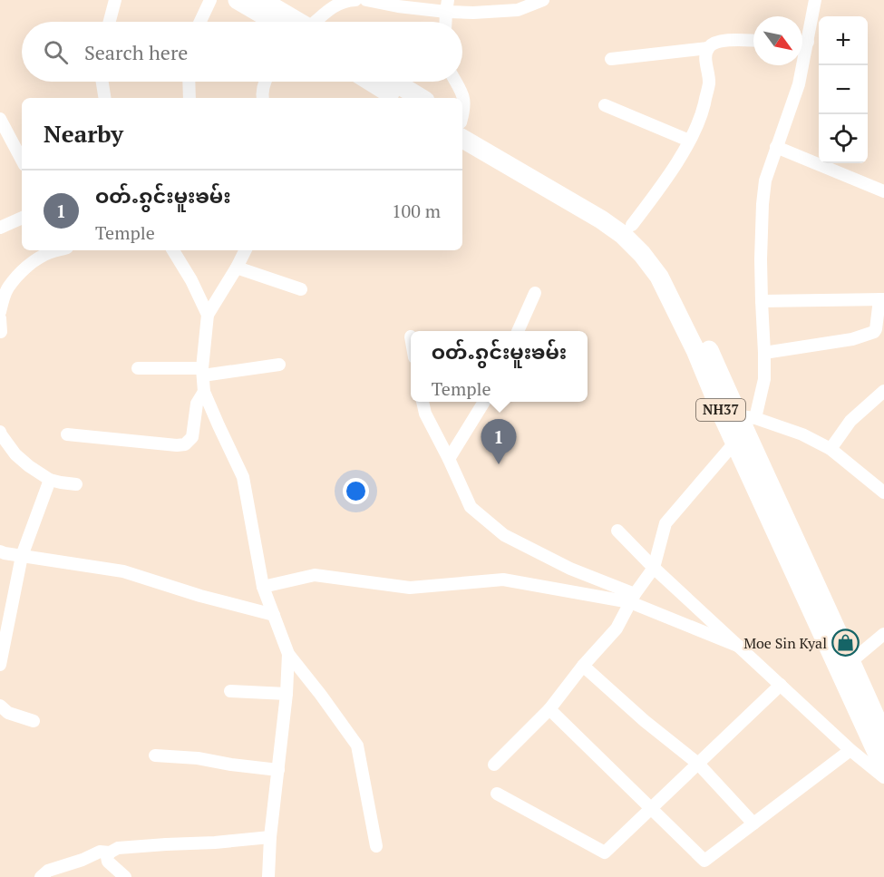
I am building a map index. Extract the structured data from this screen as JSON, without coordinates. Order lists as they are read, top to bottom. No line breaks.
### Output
{"streets":{"highway":["NH37"]},"places":{"shop":["Moe Sin Kyal"]},"north":"bottom right","page":{"map_buttons":["+","−"],"search":"Search here","heading":"Nearby","list":[{"mark":"1","name":"ဝတ်ႉၵွင်းမူးၶမ်း","note":"Temple","value":"100 m"}],"popup":["ဝတ်ႉၵွင်းမူးၶမ်း","Temple"],"pins":"1"}}
